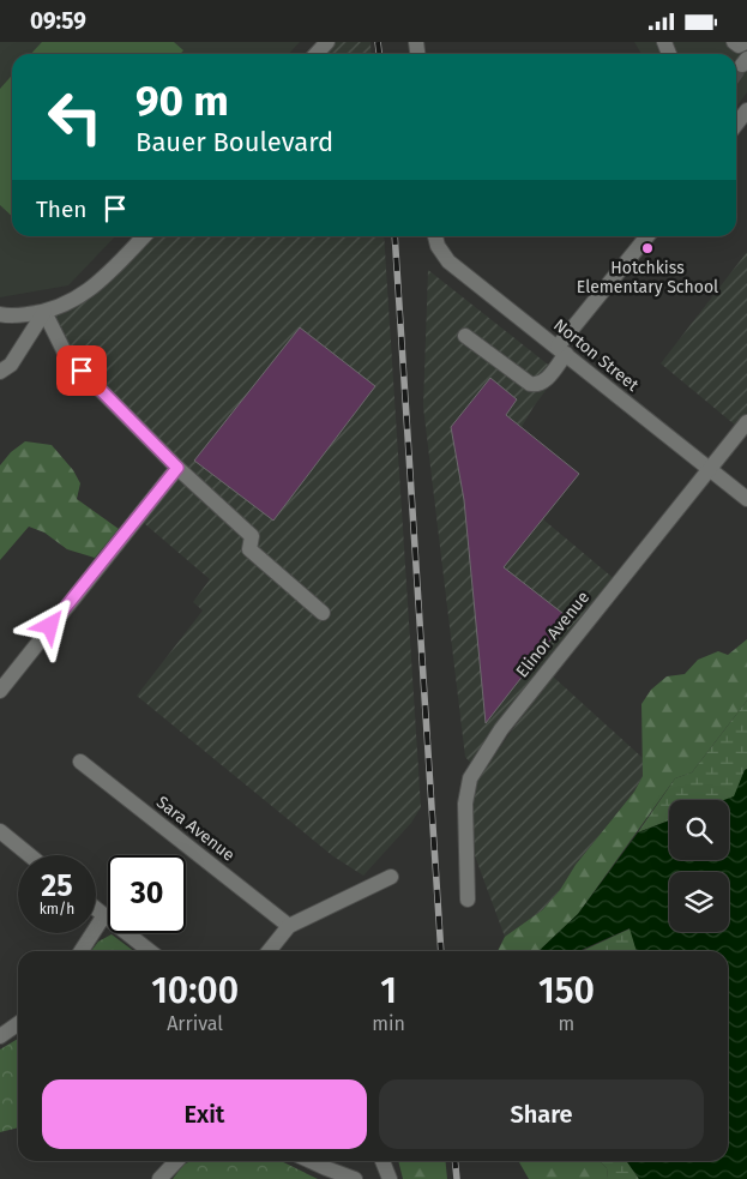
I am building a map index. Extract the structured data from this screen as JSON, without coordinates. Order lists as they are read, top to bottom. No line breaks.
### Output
{"streets":{"street":["Norton Street","Elinor Avenue","Sara Avenue"]},"crossings":[["Norton Street","Elinor Avenue"]],"places":["Hotchkiss Elementary School"],"page":{"status":"09:59","turn":["90 m","Bauer Boulevard"],"then":"Then","speed":"25 km/h","limit":"30","eta":["10:00","Arrival","1","min","150","m"],"buttons":["Exit","Share"]}}
